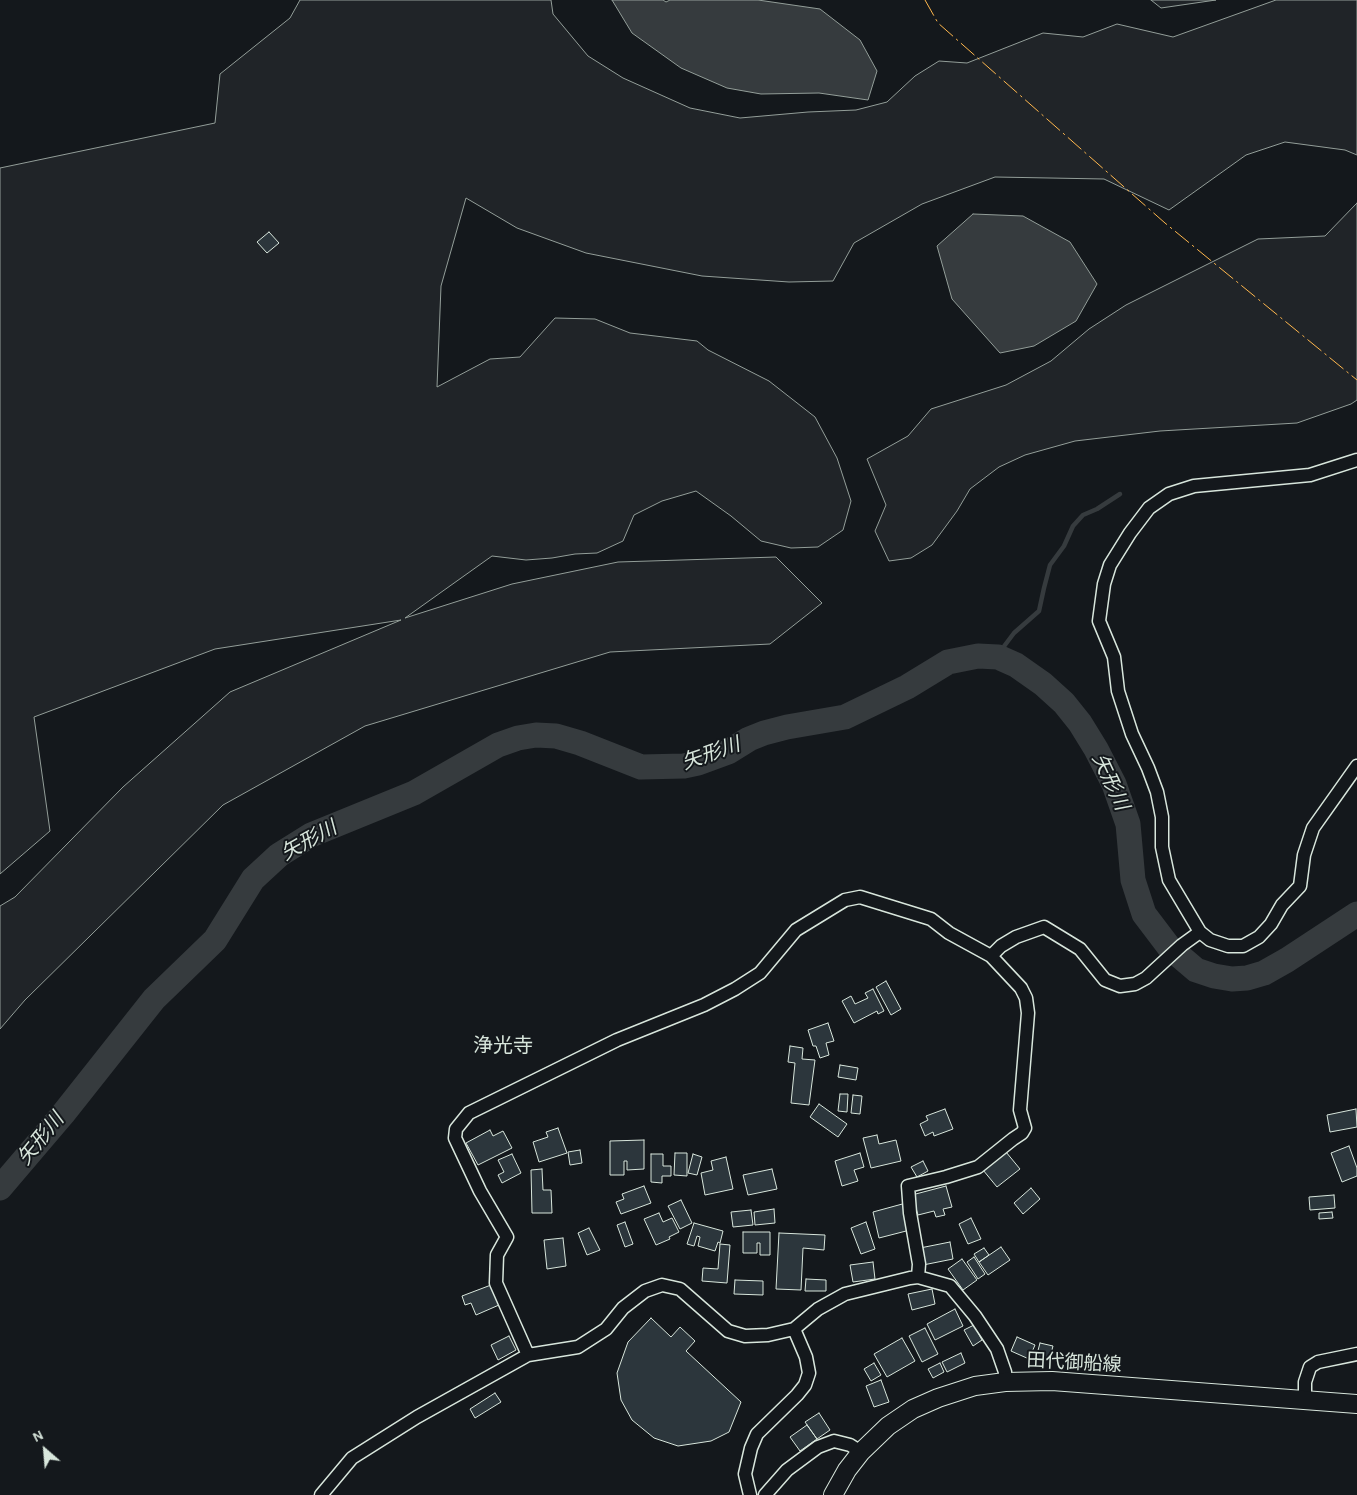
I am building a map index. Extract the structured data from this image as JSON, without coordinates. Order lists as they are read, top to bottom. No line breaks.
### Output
{"streets":{"main road":["田代御船線"]},"districts":["浄光寺"],"water":["矢形川"],"north":"top left"}
